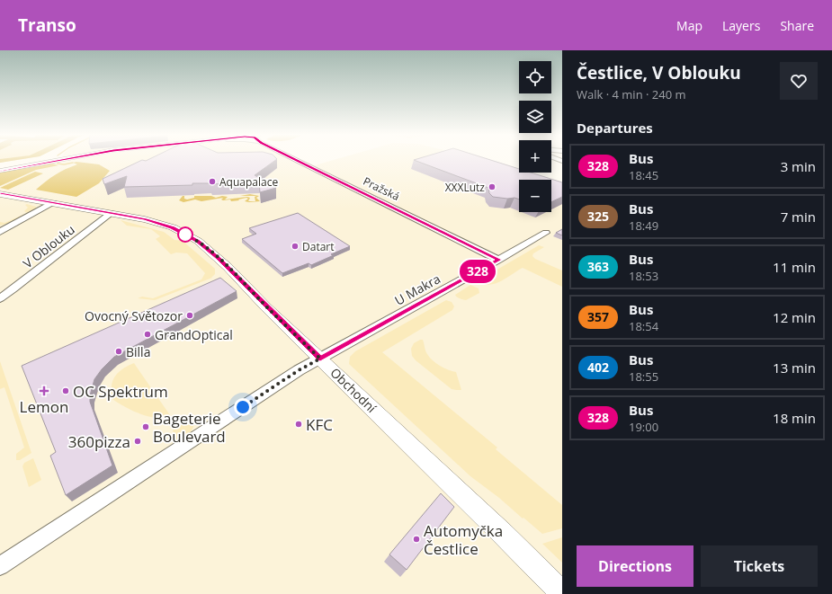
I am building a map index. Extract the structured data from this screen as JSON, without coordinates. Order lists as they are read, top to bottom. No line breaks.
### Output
{"streets":{"street":["Pražská","V Oblouku","U Makra","Obchodní"]},"crossings":[["Pražská","U Makra"],["V Oblouku","Obchodní"],["U Makra","Obchodní"]],"places":{"other":["Aquapalace","XXXLutz","Datart","Ovocný Světozor","GrandOptical","Billa","OC Spektrum","KFC","Bageterie Boulevard","360pizza","Automyčka Čestlice"],"health":["Lemon"]},"lines":["bus line 328"],"page":{"header":"Transo","nav":["Map","Layers","Share"],"on_map":"328","heading":[["Čestlice, V Oblouku","Walk · 4 min · 240 m"],"Departures"],"map_buttons":["+","−"],"list":[{"mark":"328","name":"Bus","note":"18:45","value":"3 min"},{"mark":"325","name":"Bus","note":"18:49","value":"7 min"},{"mark":"363","name":"Bus","note":"18:53","value":"11 min"},{"mark":"357","name":"Bus","note":"18:54","value":"12 min"},{"mark":"402","name":"Bus","note":"18:55","value":"13 min"},{"mark":"328","name":"Bus","note":"19:00","value":"18 min"}],"buttons":["Directions","Tickets"]}}
